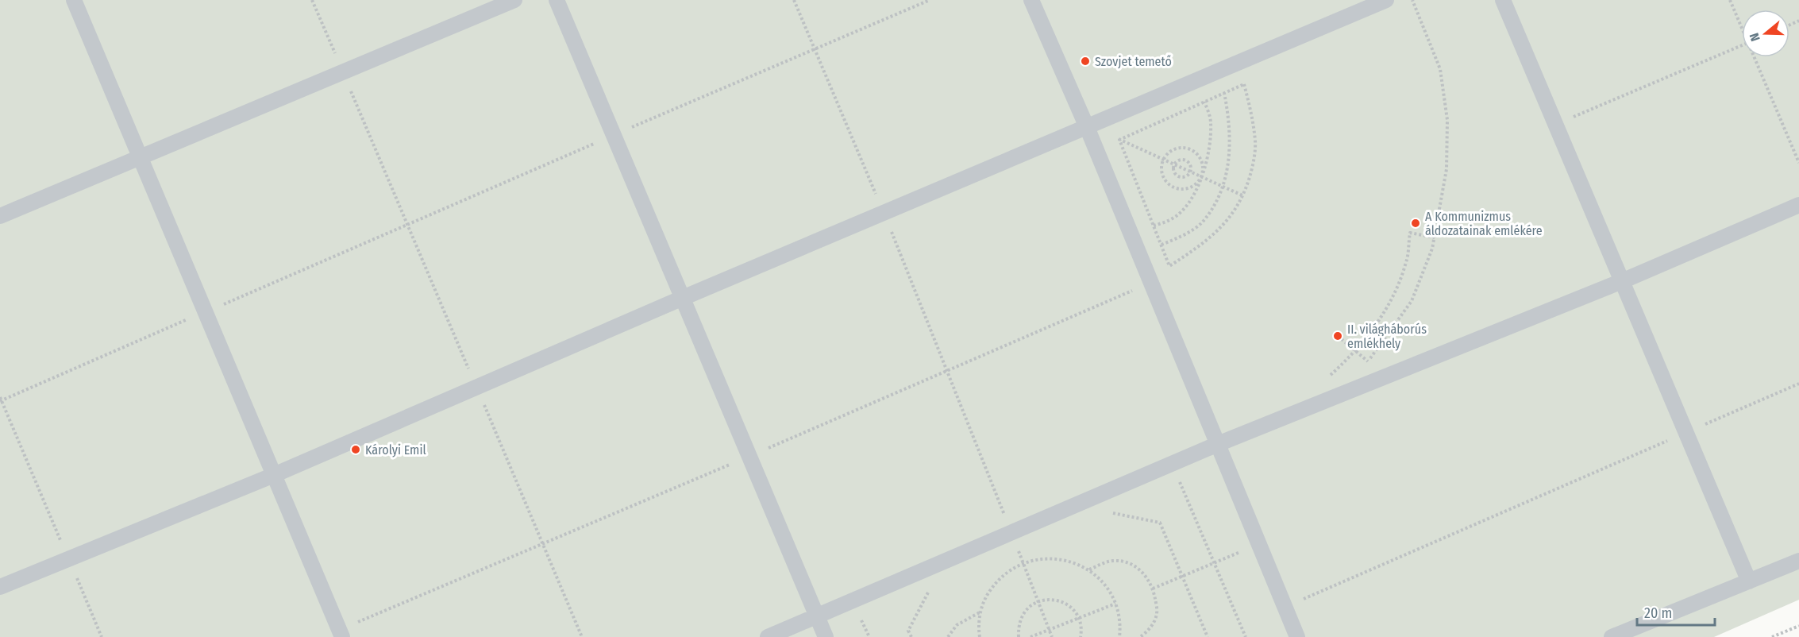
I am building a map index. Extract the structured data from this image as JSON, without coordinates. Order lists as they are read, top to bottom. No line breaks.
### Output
{"places":["Szovjet temető","A Kommunizmus áldozatainak emlékére","II. világháborús emlékhely","Károlyi Emil"],"scale_bar":"20 m","north":"left"}
